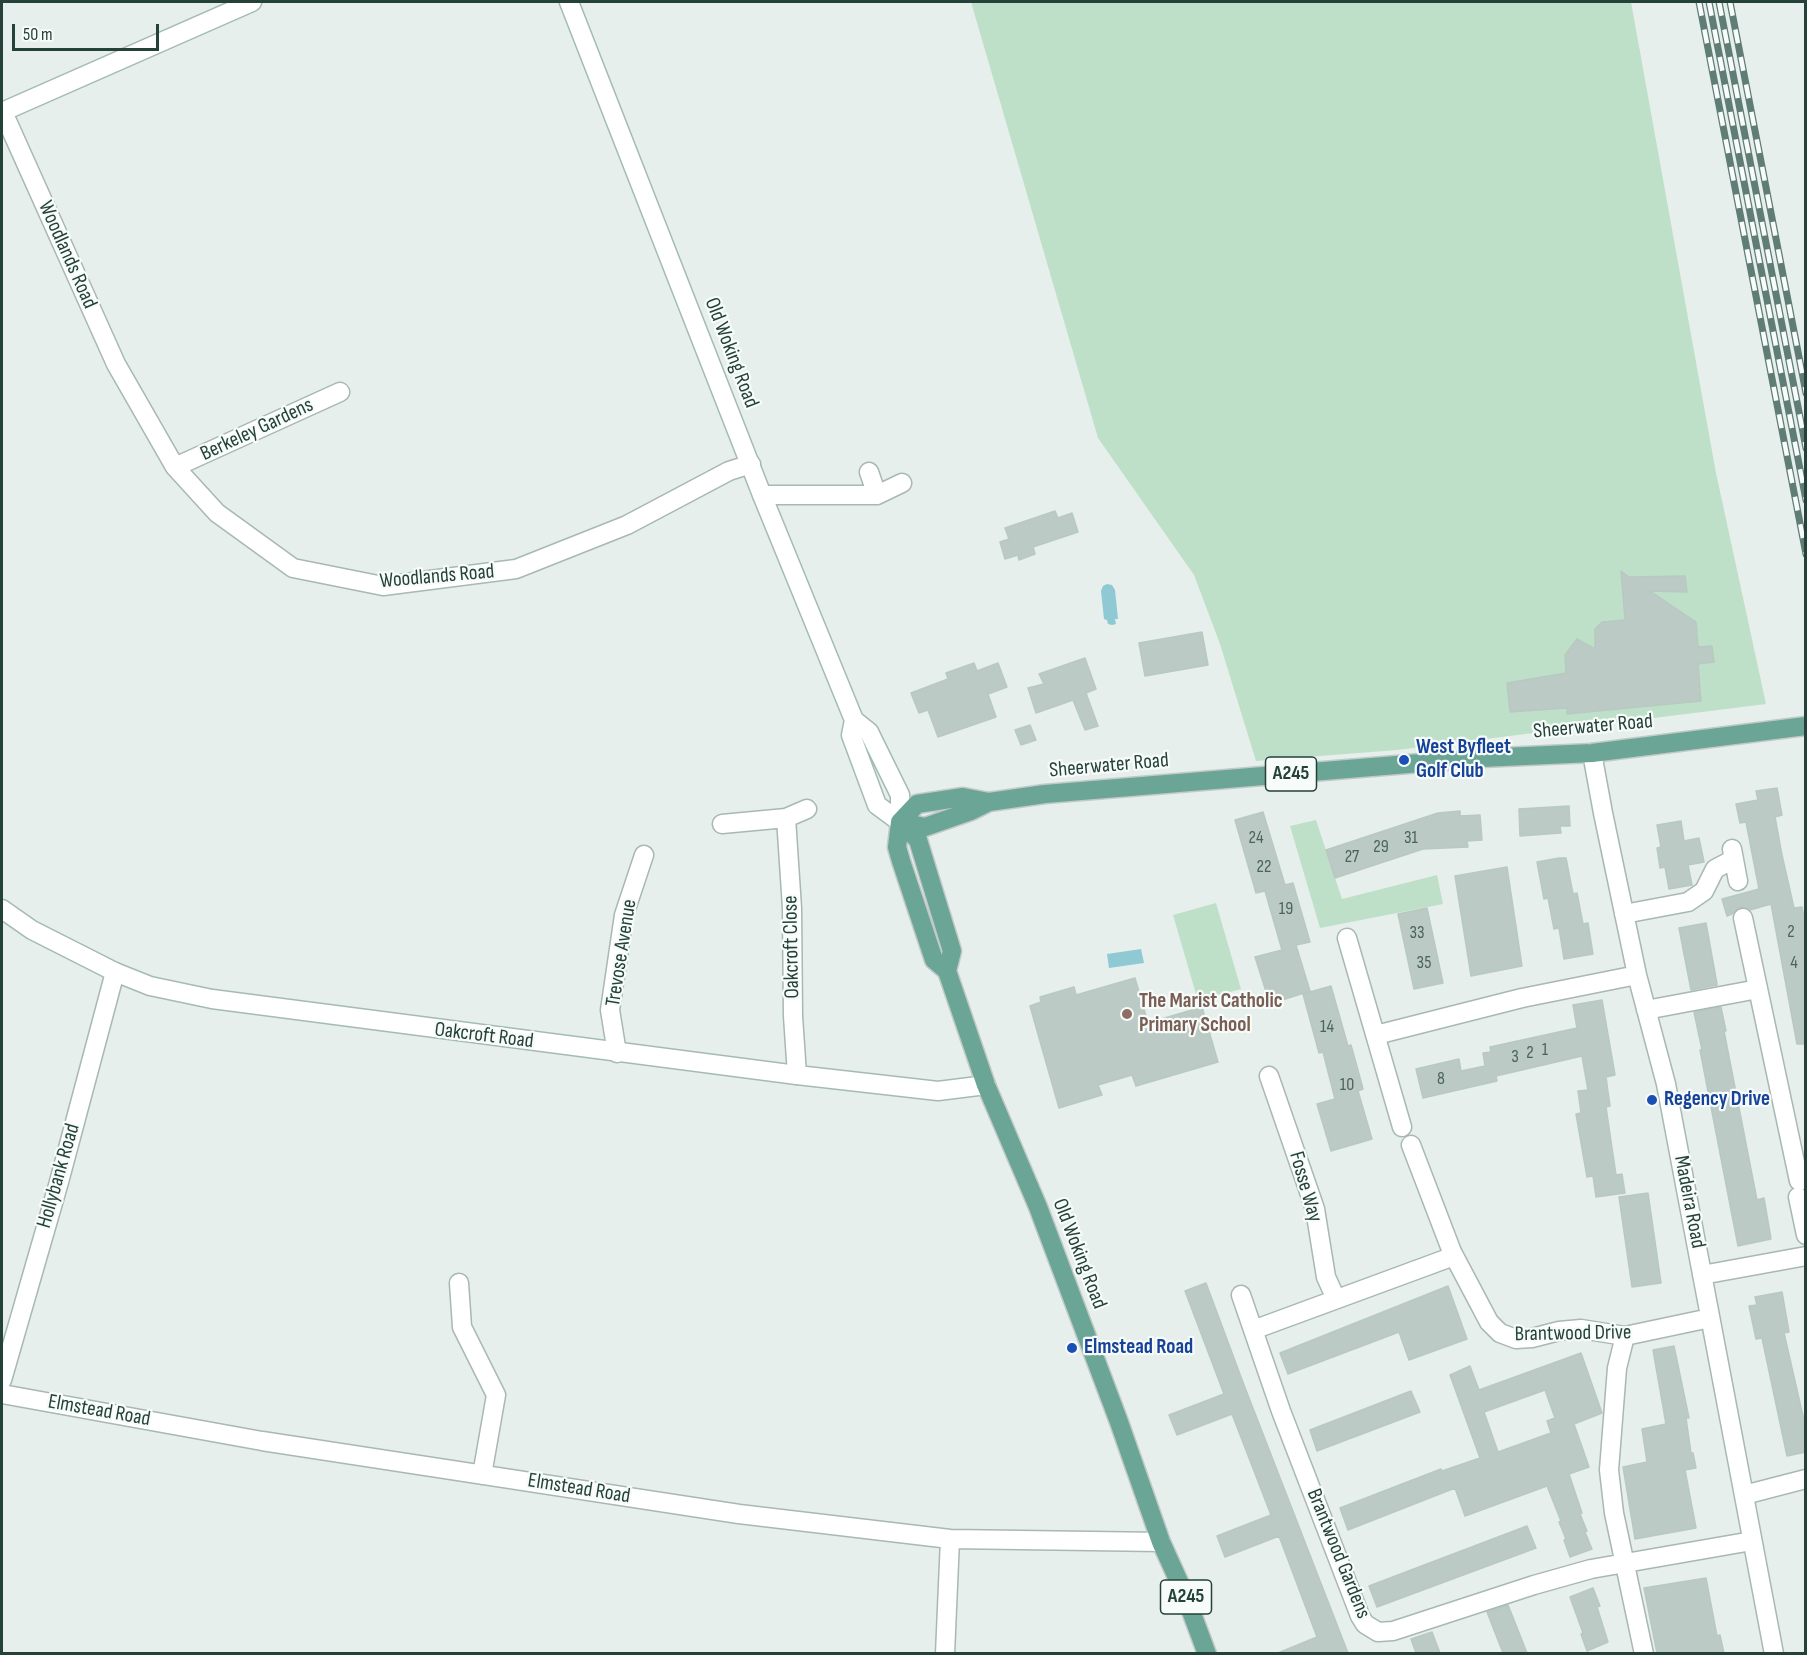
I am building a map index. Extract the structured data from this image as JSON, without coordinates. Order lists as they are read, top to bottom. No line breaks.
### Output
{"streets":{"main road":["Old Woking Road","Sheerwater Road","A245"],"street":["Woodlands Road","Berkeley Gardens","Oakcroft Close","Trevose Avenue","Oakcroft Road","Hollybank Road","Fosse Way","Madeira Road","Brantwood Drive","Elmstead Road","Brantwood Gardens"]},"crossings":[["Woodlands Road","Old Woking Road"],["Woodlands Road","Berkeley Gardens"],["Old Woking Road","Sheerwater Road"],["Old Woking Road","Oakcroft Road"],["Old Woking Road","Elmstead Road"],["Sheerwater Road","Madeira Road"],["Oakcroft Close","Oakcroft Road"],["Trevose Avenue","Oakcroft Road"],["Oakcroft Road","Hollybank Road"],["Madeira Road","Brantwood Drive"],["Madeira Road","Brantwood Gardens"]],"places":["West Byfleet Golf Club","The Marist Catholic Primary School","Regency Drive","Elmstead Road"],"house_numbers":["24","31","29","27","22","19","2","33","35","4","14","1","2","3","8","10"],"scale_bar":"50 m"}
